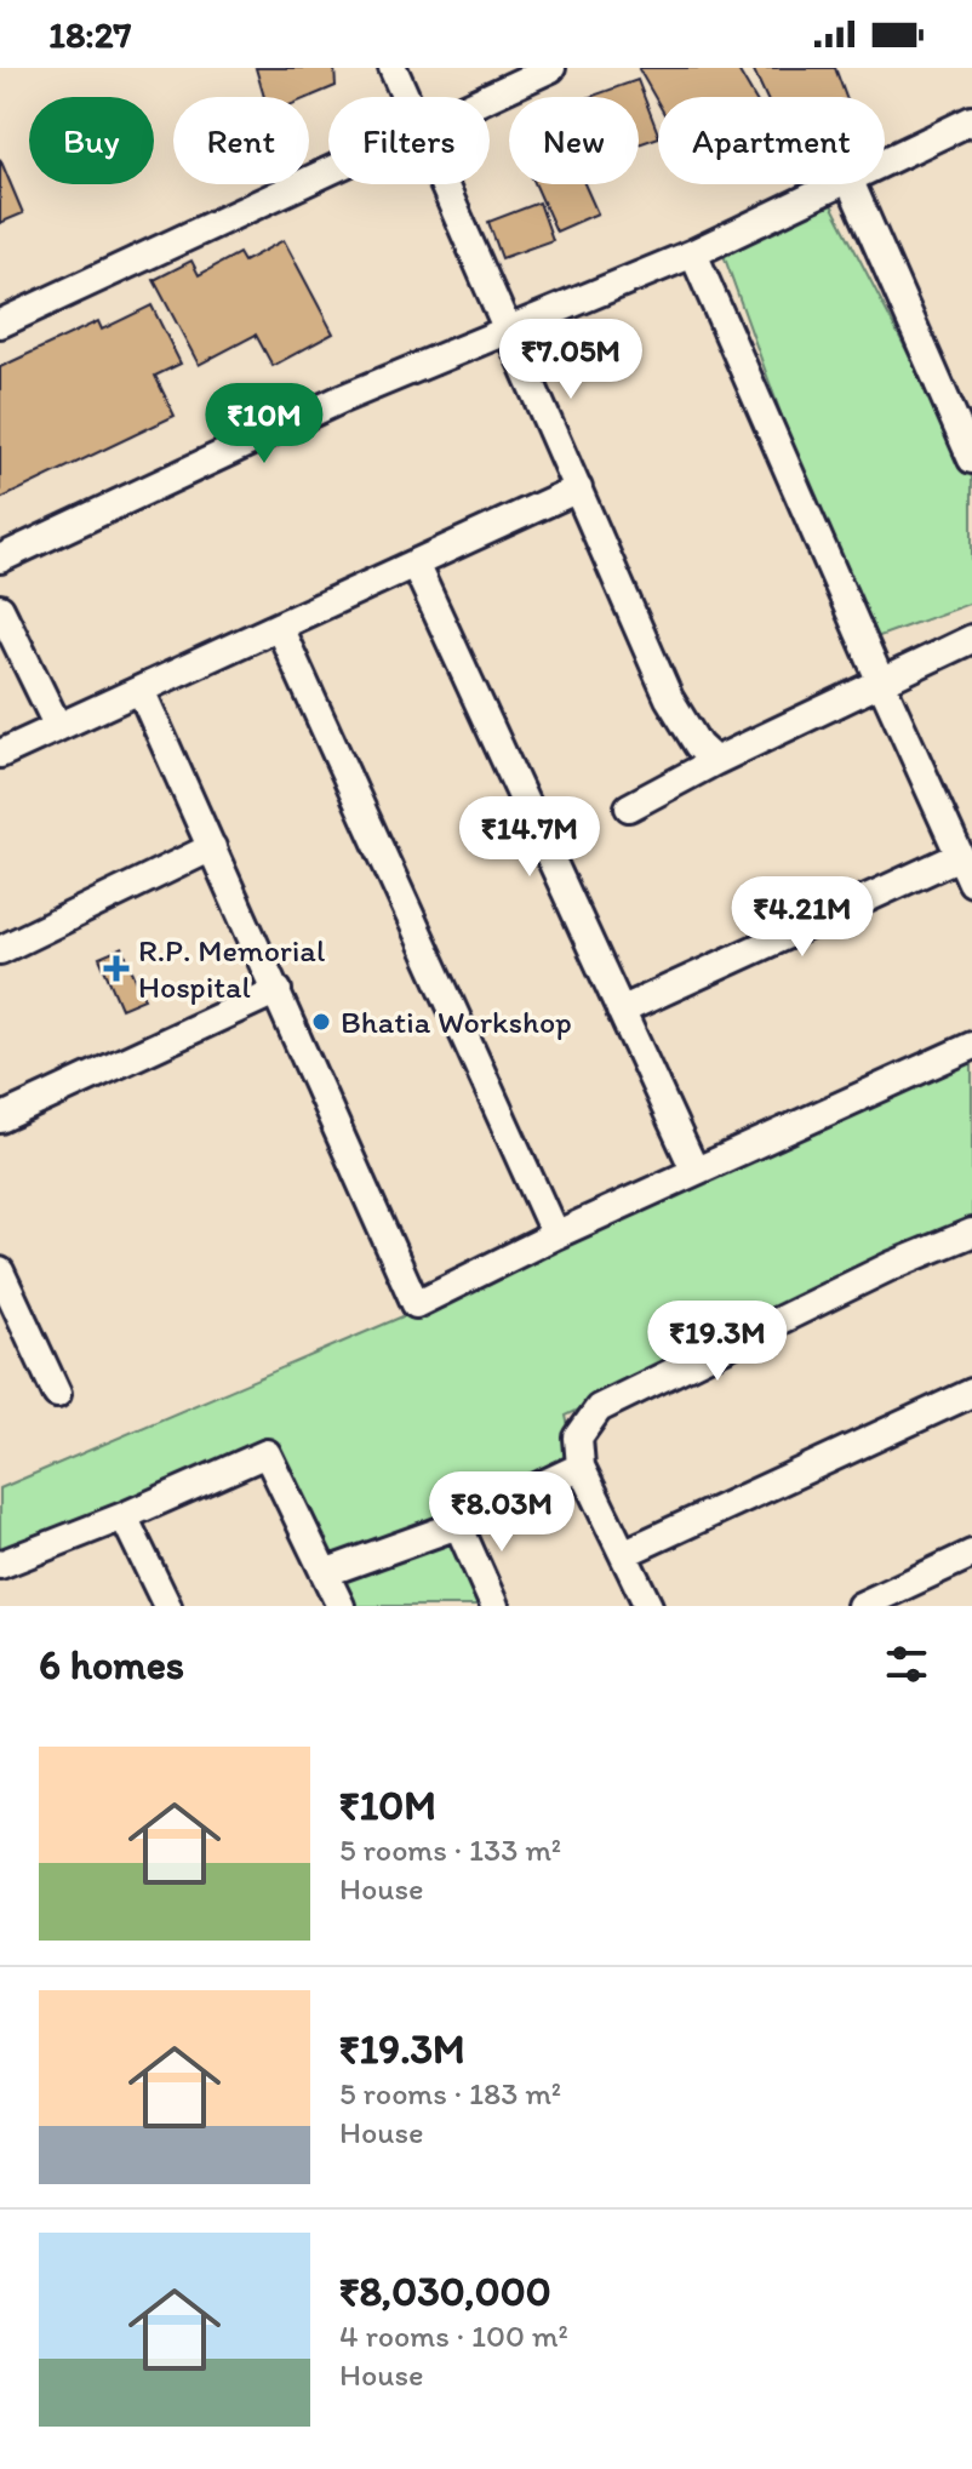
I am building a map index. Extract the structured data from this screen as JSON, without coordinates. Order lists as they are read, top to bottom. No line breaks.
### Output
{"places":{"health":["R.P. Memorial Hospital"],"other":["Bhatia Workshop"]},"page":{"status":"18:27","chip":["Buy","Rent","Filters","New","Apartment"],"price":["₹7.05M","₹10M","₹14.7M","₹4.21M","₹19.3M","₹8.03M"],"heading":"6 homes","list":[{"name":"₹10M","note":"5 rooms · 133 m² · House"},{"name":"₹19.3M","note":"5 rooms · 183 m² · House"},{"name":"₹8,030,000","note":"4 rooms · 100 m² · House"}]}}
